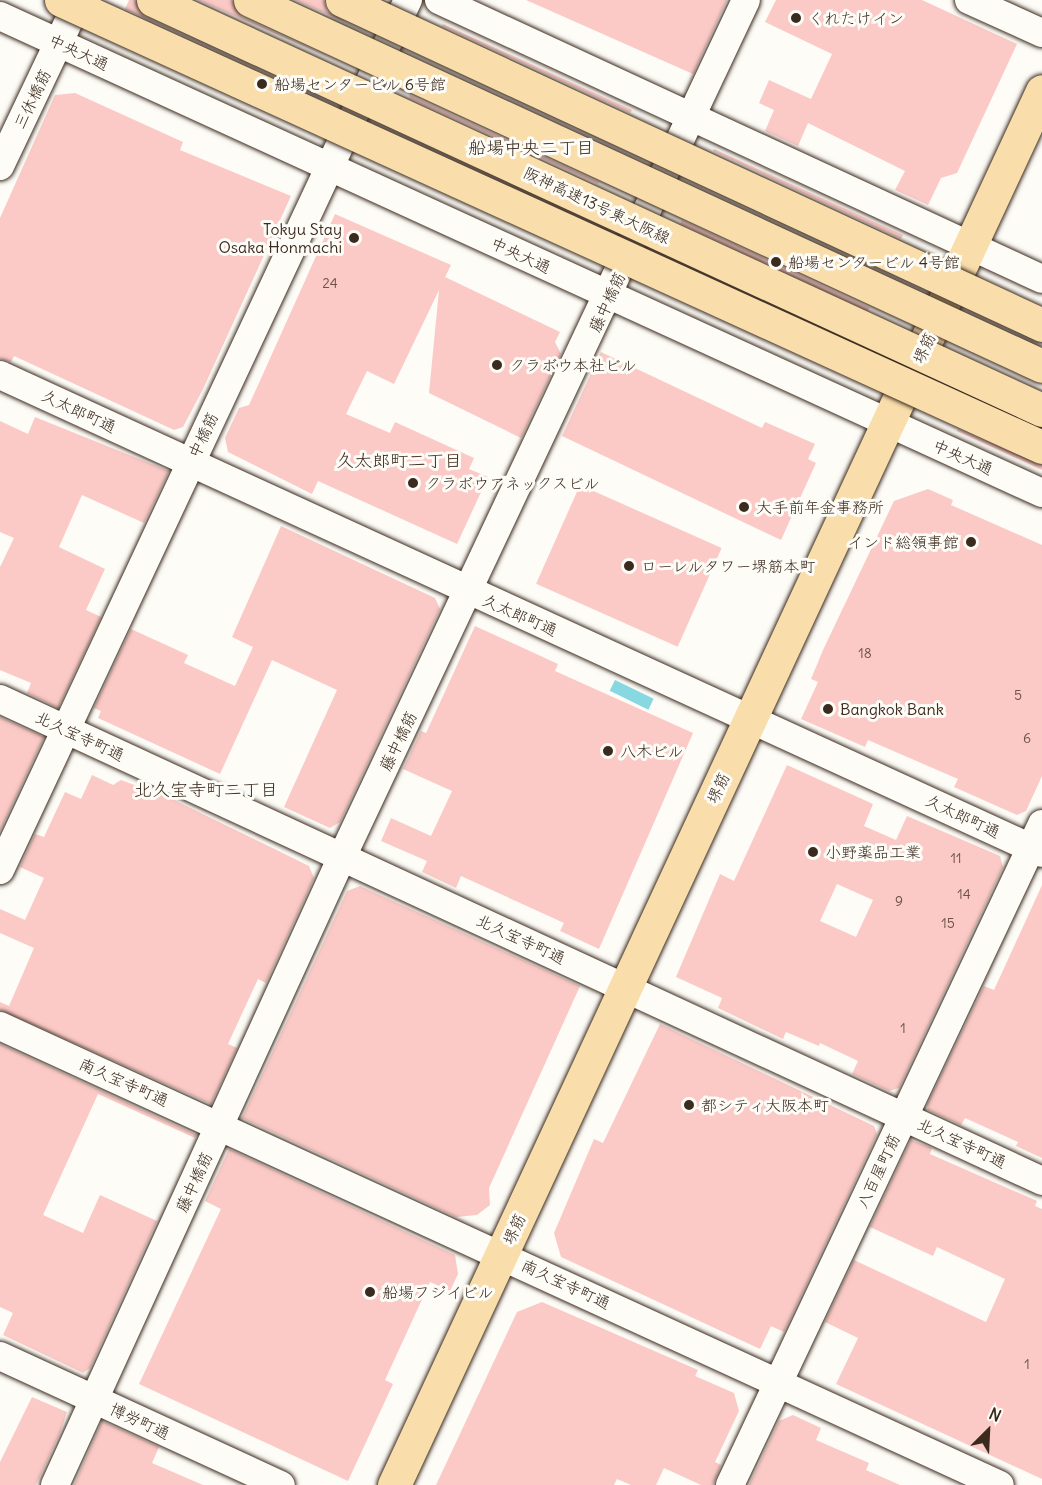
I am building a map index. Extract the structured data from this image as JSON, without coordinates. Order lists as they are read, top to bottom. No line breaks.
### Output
{"streets":{"main road":["阪神高速13号東大阪線","堺筋"],"street":["中央大通","三休橋筋","藤中橋筋","久太郎町通","中橋筋","北久宝寺町通","南久宝寺町通","八百屋町筋","博労町通"]},"crossings":[["中央大通","三休橋筋"],["中央大通","藤中橋筋"],["中央大通","堺筋"],["中央大通","中橋筋"],["藤中橋筋","久太郎町通"],["藤中橋筋","北久宝寺町通"],["藤中橋筋","南久宝寺町通"],["藤中橋筋","博労町通"],["堺筋","久太郎町通"],["堺筋","北久宝寺町通"],["堺筋","南久宝寺町通"],["久太郎町通","中橋筋"],["久太郎町通","八百屋町筋"],["中橋筋","北久宝寺町通"],["北久宝寺町通","八百屋町筋"],["南久宝寺町通","八百屋町筋"]],"districts":["船場中央二丁目","久太郎町二丁目","北久宝寺町二丁目"],"places":["くれたけイン","船場センタービル 6号館","Tokyu Stay Osaka Honmachi","船場センタービル 4号館","クラボウ本社ビル","クラボウアネックスビル","大手前年金事務所","インド総領事館","ローレルタワー堺筋本町","Bangkok Bank","八木ビル","小野薬品工業","都シティ大阪本町","船場フジイビル"],"house_numbers":["24","18","5","6","11","14","9","15","1","1"],"north":"top right"}
